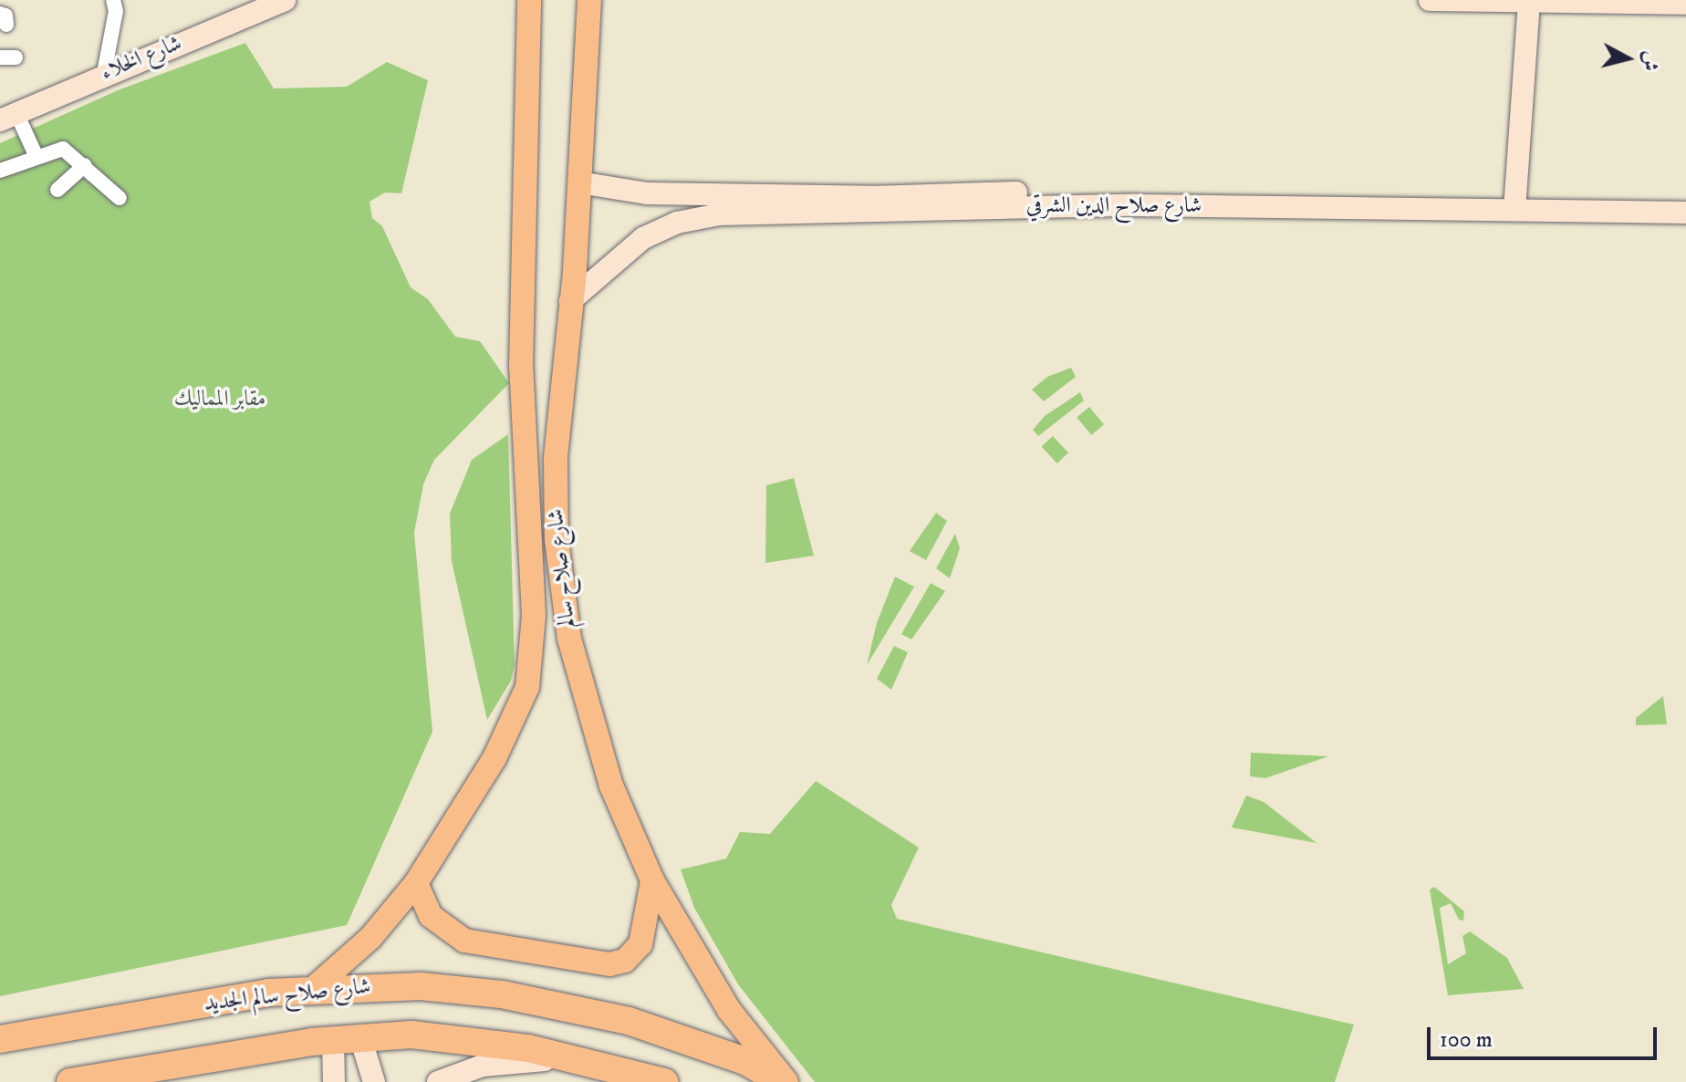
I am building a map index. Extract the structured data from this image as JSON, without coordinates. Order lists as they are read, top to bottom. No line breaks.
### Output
{"streets":{"highway":["شارع صلاح سالم الجديد"],"main road":["شارع الخلاء","شارع صلاح الدين الشرقي","شارع صلاح سالم"]},"crossings":[["شارع صلاح الدين الشرقي","شارع صلاح سالم"],["شارع صلاح سالم","شارع صلاح سالم الجديد"]],"parks":["مقابر المماليك"],"scale_bar":"100 m","north":"right"}
